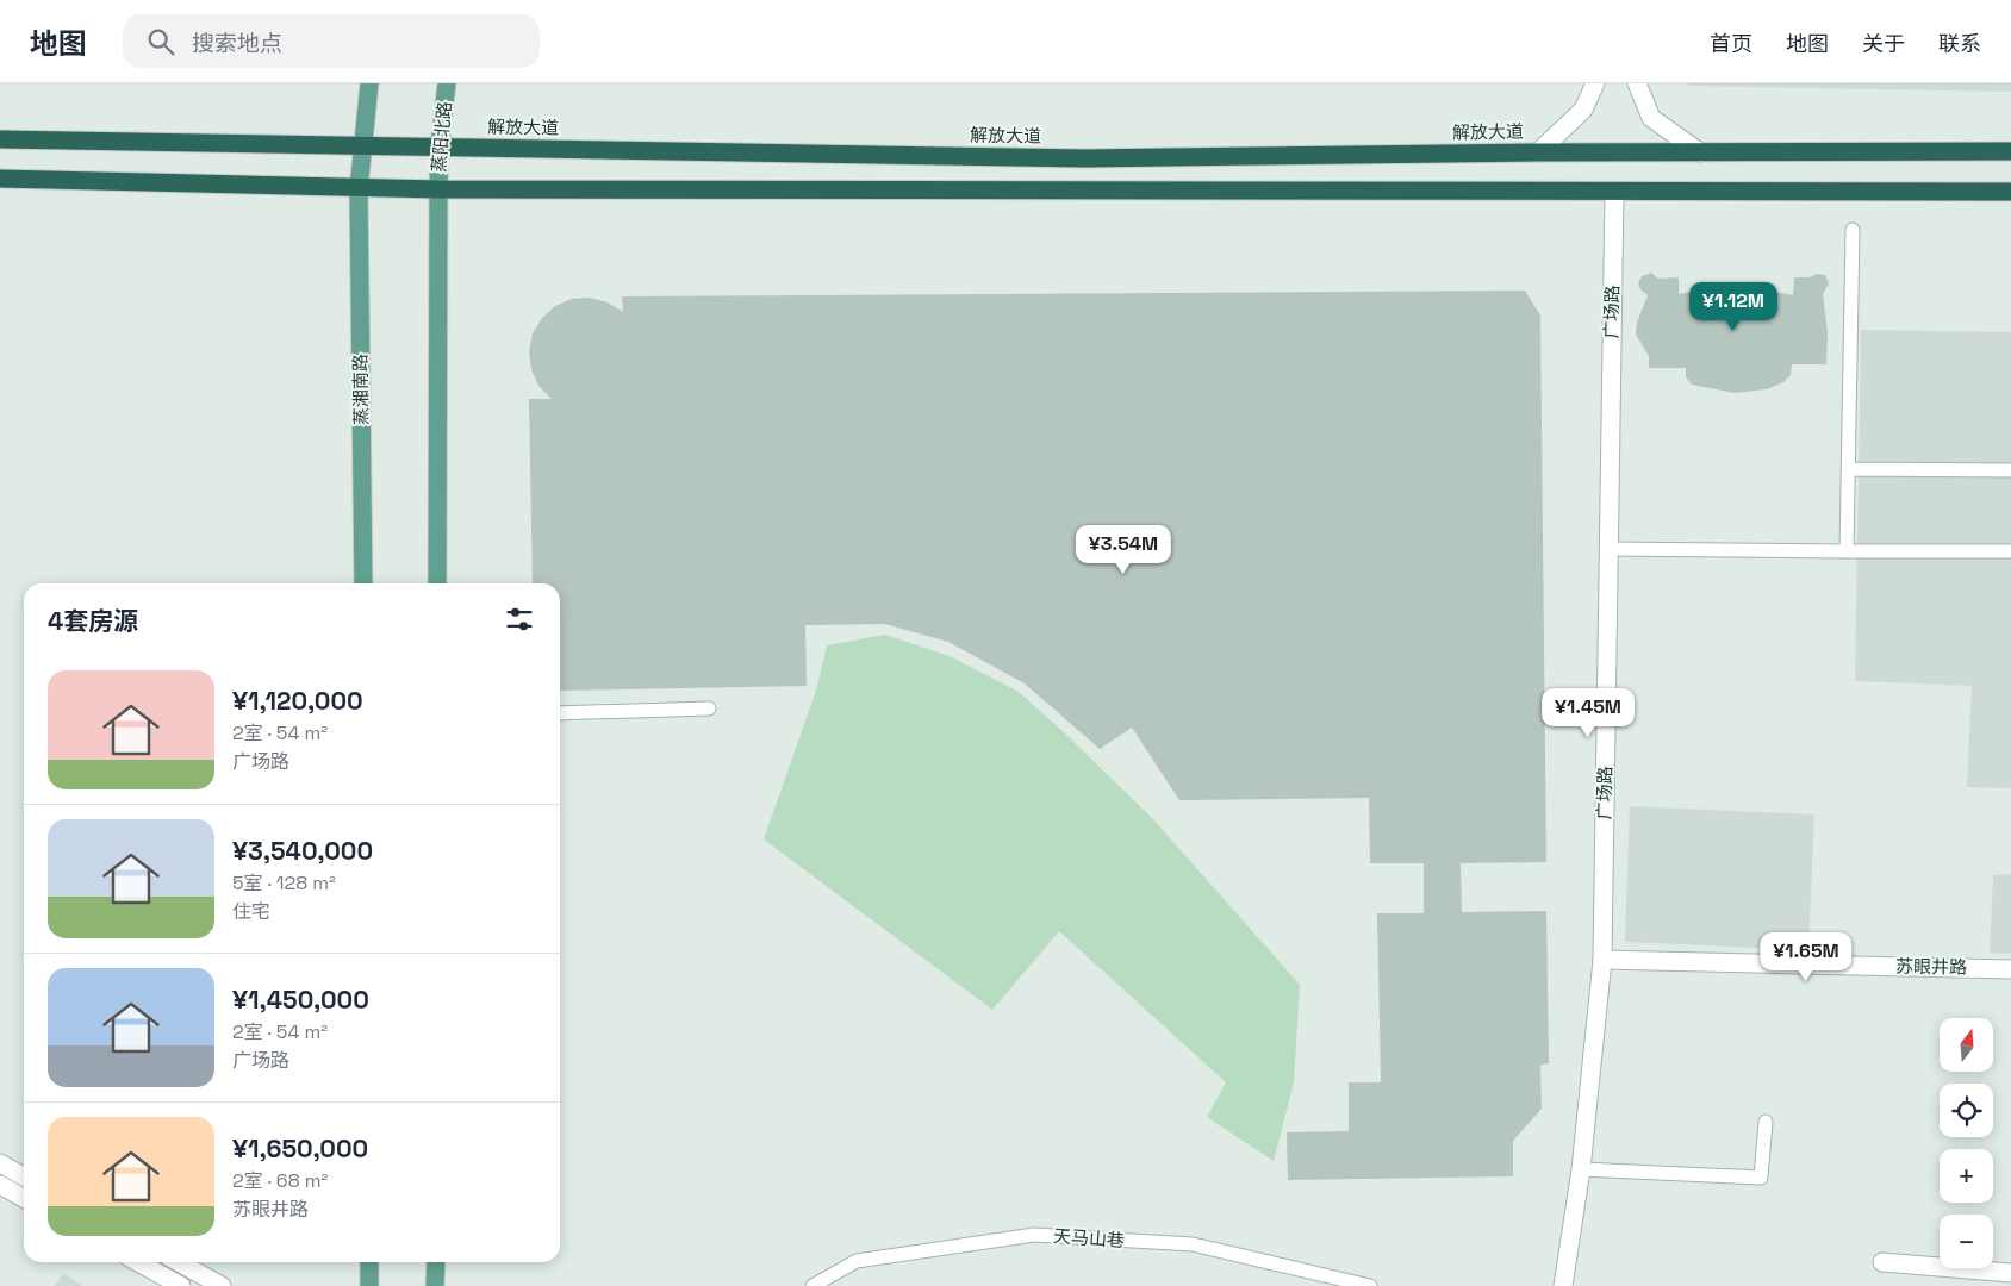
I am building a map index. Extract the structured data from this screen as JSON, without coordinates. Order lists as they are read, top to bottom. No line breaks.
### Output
{"streets":{"highway":["解放大道"],"main road":["蒸阳北路","蒸湘南路"],"street":["广场路","苏眼井路"],"lane":["天马山巷"]},"crossings":[["解放大道","蒸阳北路"],["广场路","苏眼井路"]],"north":"top","page":{"header":"地图","search":"搜索地点","nav":["首页","地图","关于","联系"],"price":["¥1.12M","¥3.54M","¥1.45M","¥1.65M"],"heading":"4套房源","list":[{"name":"¥1,120,000","note":"2室 · 54 m² · 广场路"},{"name":"¥3,540,000","note":"5室 · 128 m² · 住宅"},{"name":"¥1,450,000","note":"2室 · 54 m² · 广场路"},{"name":"¥1,650,000","note":"2室 · 68 m² · 苏眼井路"}],"map_buttons":["+","−"]}}
